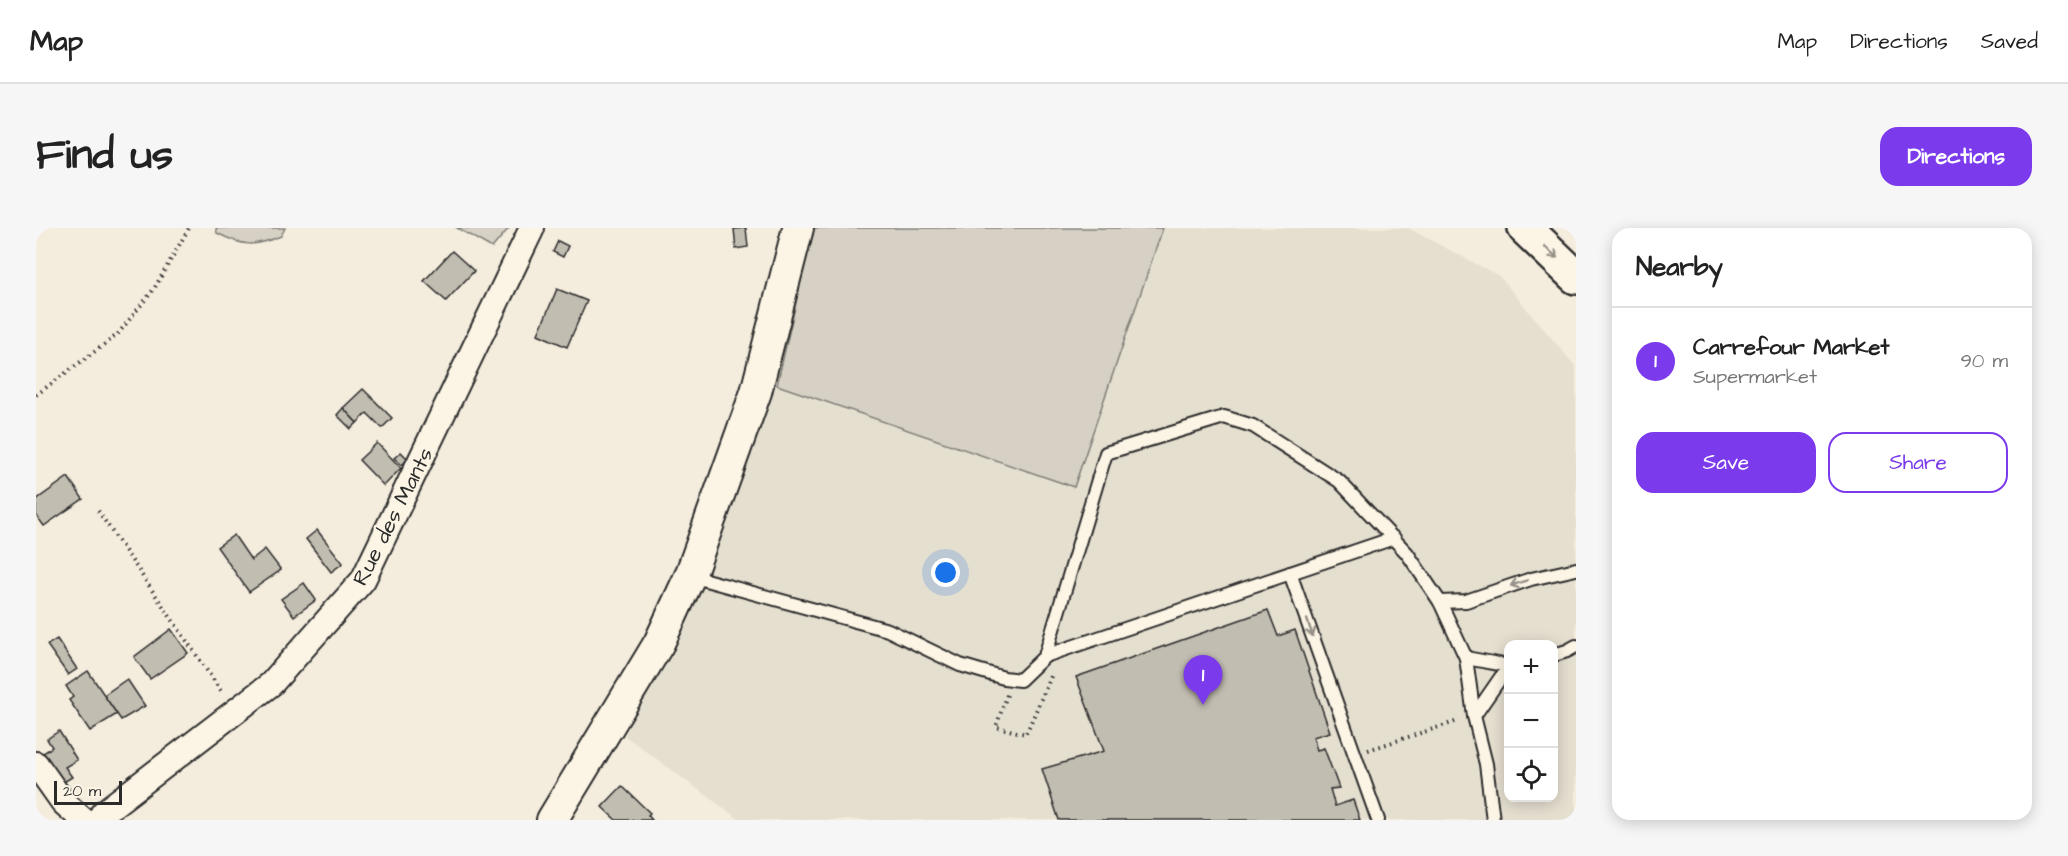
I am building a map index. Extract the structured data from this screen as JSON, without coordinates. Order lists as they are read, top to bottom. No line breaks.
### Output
{"streets":{"street":["Rue des Mants"]},"scale_bar":"20 m","page":{"header":"Map","nav":["Map","Directions","Saved"],"title":"Find us","buttons":["Directions",["Save","Share"]],"heading":"Nearby","list":[{"mark":"1","name":"Carrefour Market","note":"Supermarket","value":"90 m"}],"map_buttons":["+","−"],"pins":"1","scale":"20 m"}}
